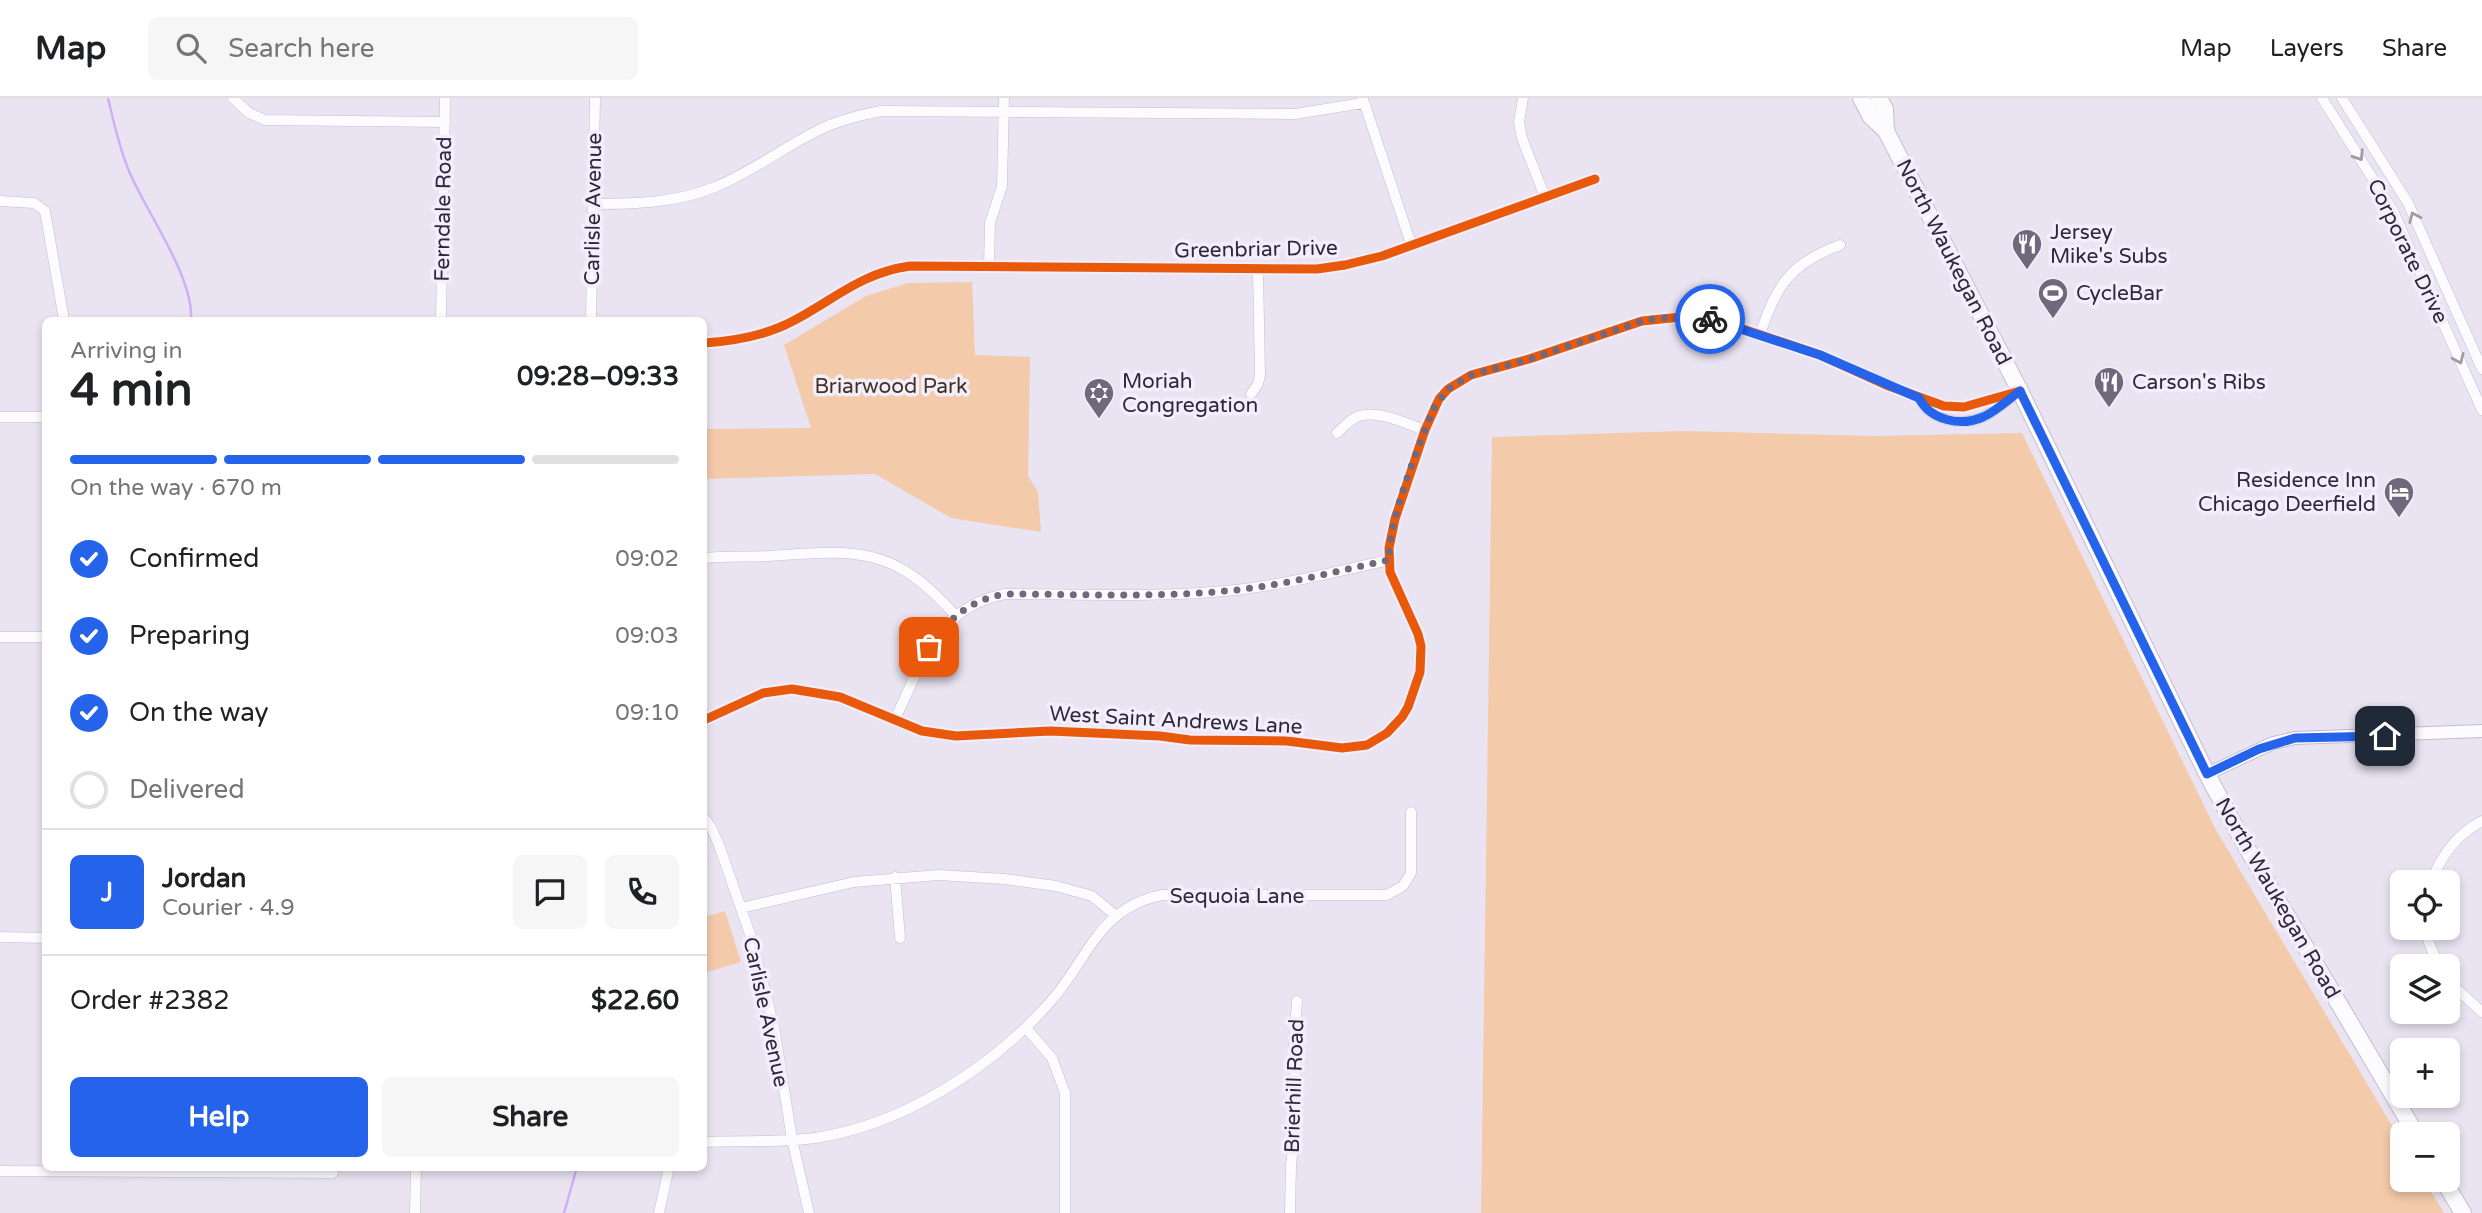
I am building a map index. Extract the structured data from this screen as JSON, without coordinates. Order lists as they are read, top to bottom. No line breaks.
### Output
{"streets":{"main road":["North Waukegan Road"],"street":["Ferndale Road","Carlisle Avenue","Greenbriar Drive","Corporate Drive","West Saint Andrews Lane","Sequoia Lane","Brierhill Road"]},"crossings":[["Carlisle Avenue","Sequoia Lane"]],"parks":["Briarwood Park"],"places":{"restaurant":["Jersey Mike's Subs","Carson's Ribs"],"sports":["CycleBar"],"synagogue":["Moriah Congregation"],"hotel":["Residence Inn Chicago Deerfield"]},"page":{"header":"Map","search":"Search here","nav":["Map","Layers","Share"],"heading":["4 min","Arriving in","09:28–09:33"],"panel":["Jordan","Courier · 4.9","Order #2382","$22.60"],"bar":"On the way · 670 m","list":[["Confirmed","09:02"],["Preparing","09:03"],["On the way","09:10"],"Delivered"],"round":"J","map_buttons":["+","−"],"buttons":["Help","Share"]}}
